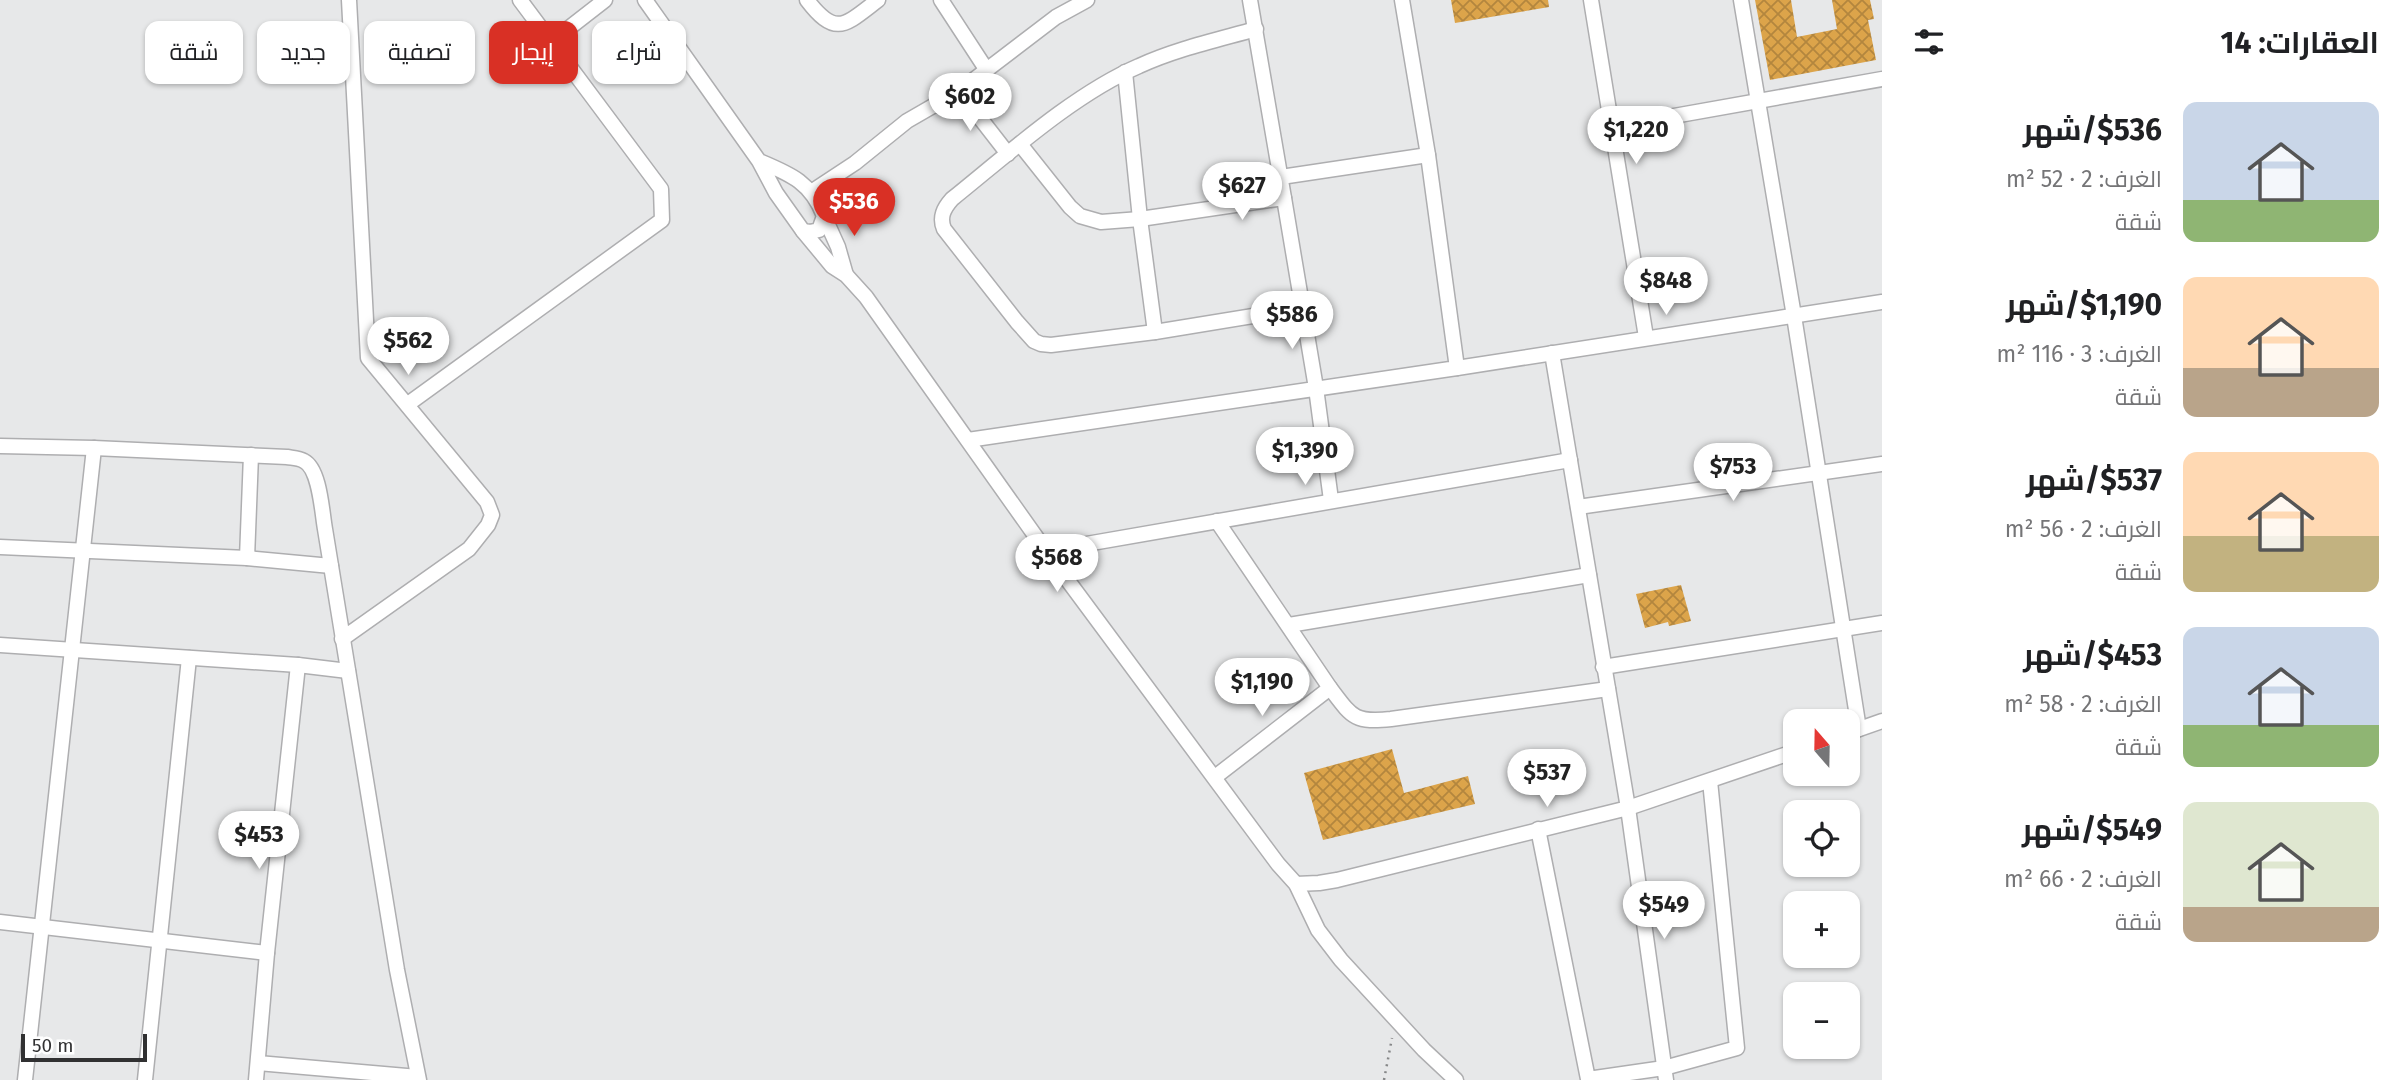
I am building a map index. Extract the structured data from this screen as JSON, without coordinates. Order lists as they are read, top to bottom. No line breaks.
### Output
{"scale_bar":"50 m","north":"top","page":{"heading":"العقارات: 14","chip":["شراء","إيجار","تصفية","جديد","شقة"],"price":["$602","$1,220","$627","$536","$848","$586","$562","$1,390","$753","$568","$1,190","$537","$453","$549"],"list":[{"name":"$536/شهر","note":"الغرف: 2 · 52 m² · شقة"},{"name":"$1,190/شهر","note":"الغرف: 3 · 116 m² · شقة"},{"name":"$537/شهر","note":"الغرف: 2 · 56 m² · شقة"},{"name":"$453/شهر","note":"الغرف: 2 · 58 m² · شقة"},{"name":"$549/شهر","note":"الغرف: 2 · 66 m² · شقة"}],"map_buttons":["+","−"],"scale":"50 m"}}
